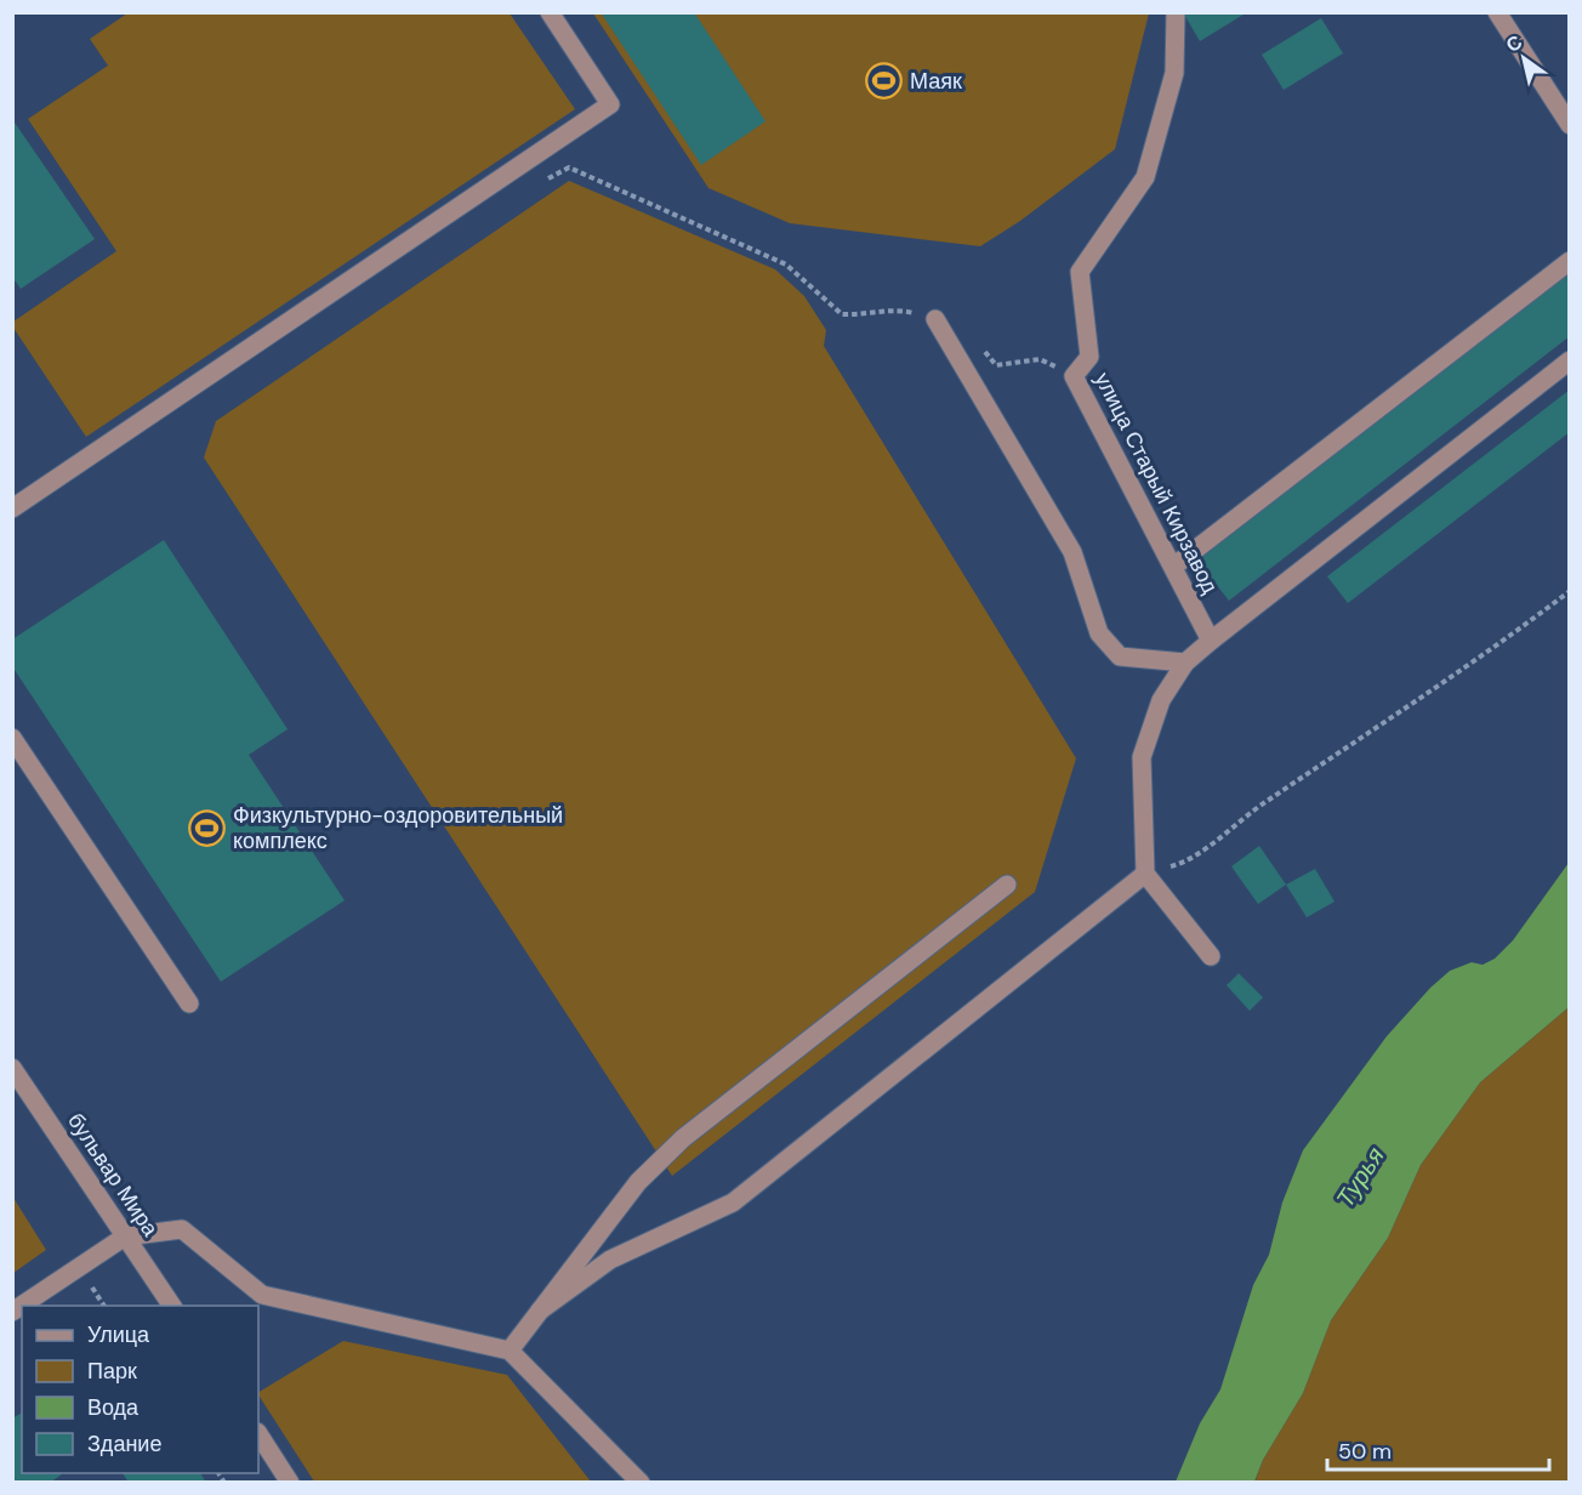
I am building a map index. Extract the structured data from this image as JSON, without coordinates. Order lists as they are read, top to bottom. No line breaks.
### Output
{"streets":{"street":["улица Старый Кирзавод","бульвар Мира"]},"water":["Турья"],"places":{"sports":["Маяк","Физкультурно-оздоровительный комплекс"]},"legend":["Улица","Парк","Вода","Здание"],"scale_bar":"50 m","north":"top left"}
